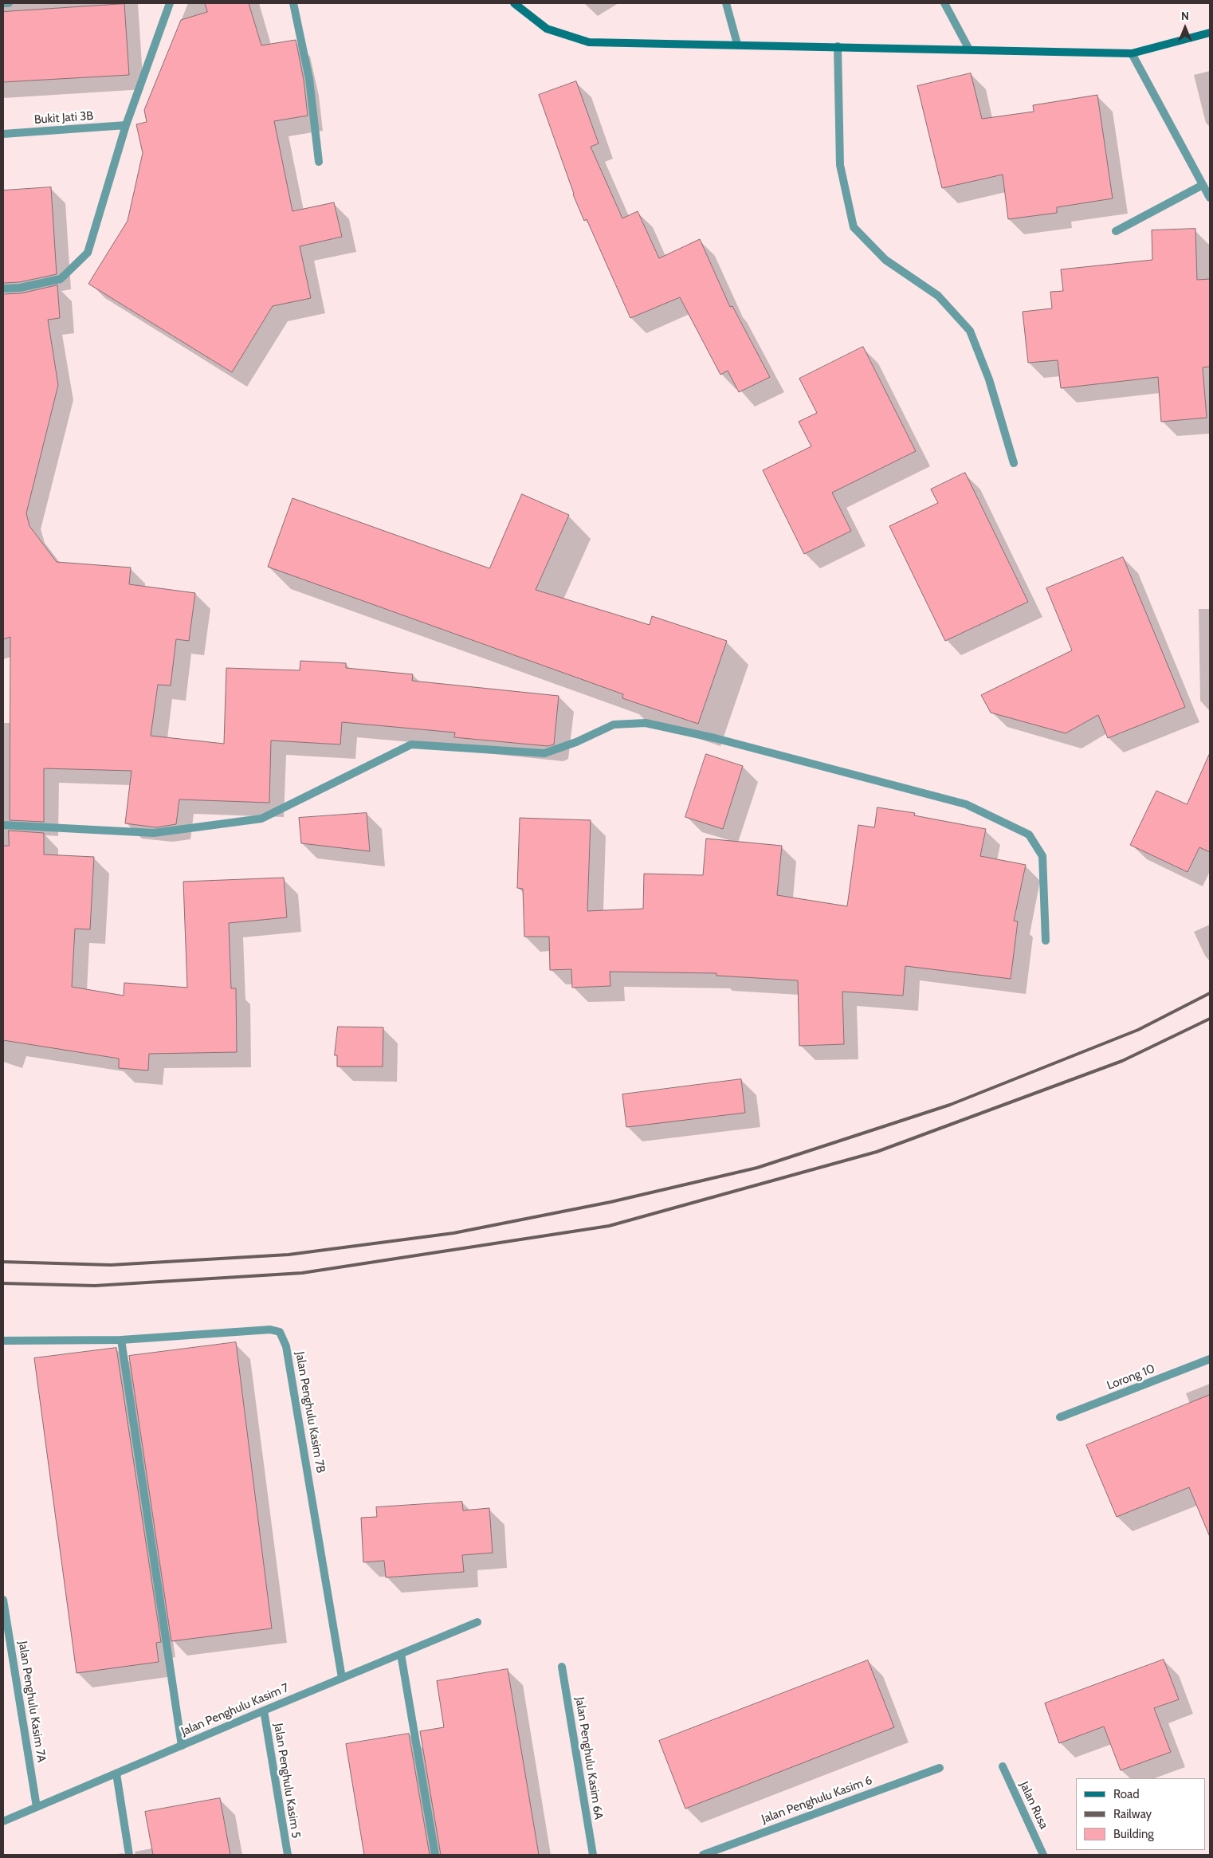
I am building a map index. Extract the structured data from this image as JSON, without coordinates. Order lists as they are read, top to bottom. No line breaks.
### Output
{"streets":{"street":["Bukit Jati 3B","Lorong 10","Jalan Penghulu Kasim 7B","Jalan Penghulu Kasim 7A","Jalan Penghulu Kasim 7","Jalan Penghulu Kasim 6A","Jalan Penghulu Kasim 5","Jalan Penghulu Kasim 6","Jalan Rusa"]},"crossings":[["Jalan Penghulu Kasim 7B","Jalan Penghulu Kasim 7"],["Jalan Penghulu Kasim 7A","Jalan Penghulu Kasim 7"],["Jalan Penghulu Kasim 7","Jalan Penghulu Kasim 5"]],"legend":["Road","Railway","Building"],"north":"top"}
